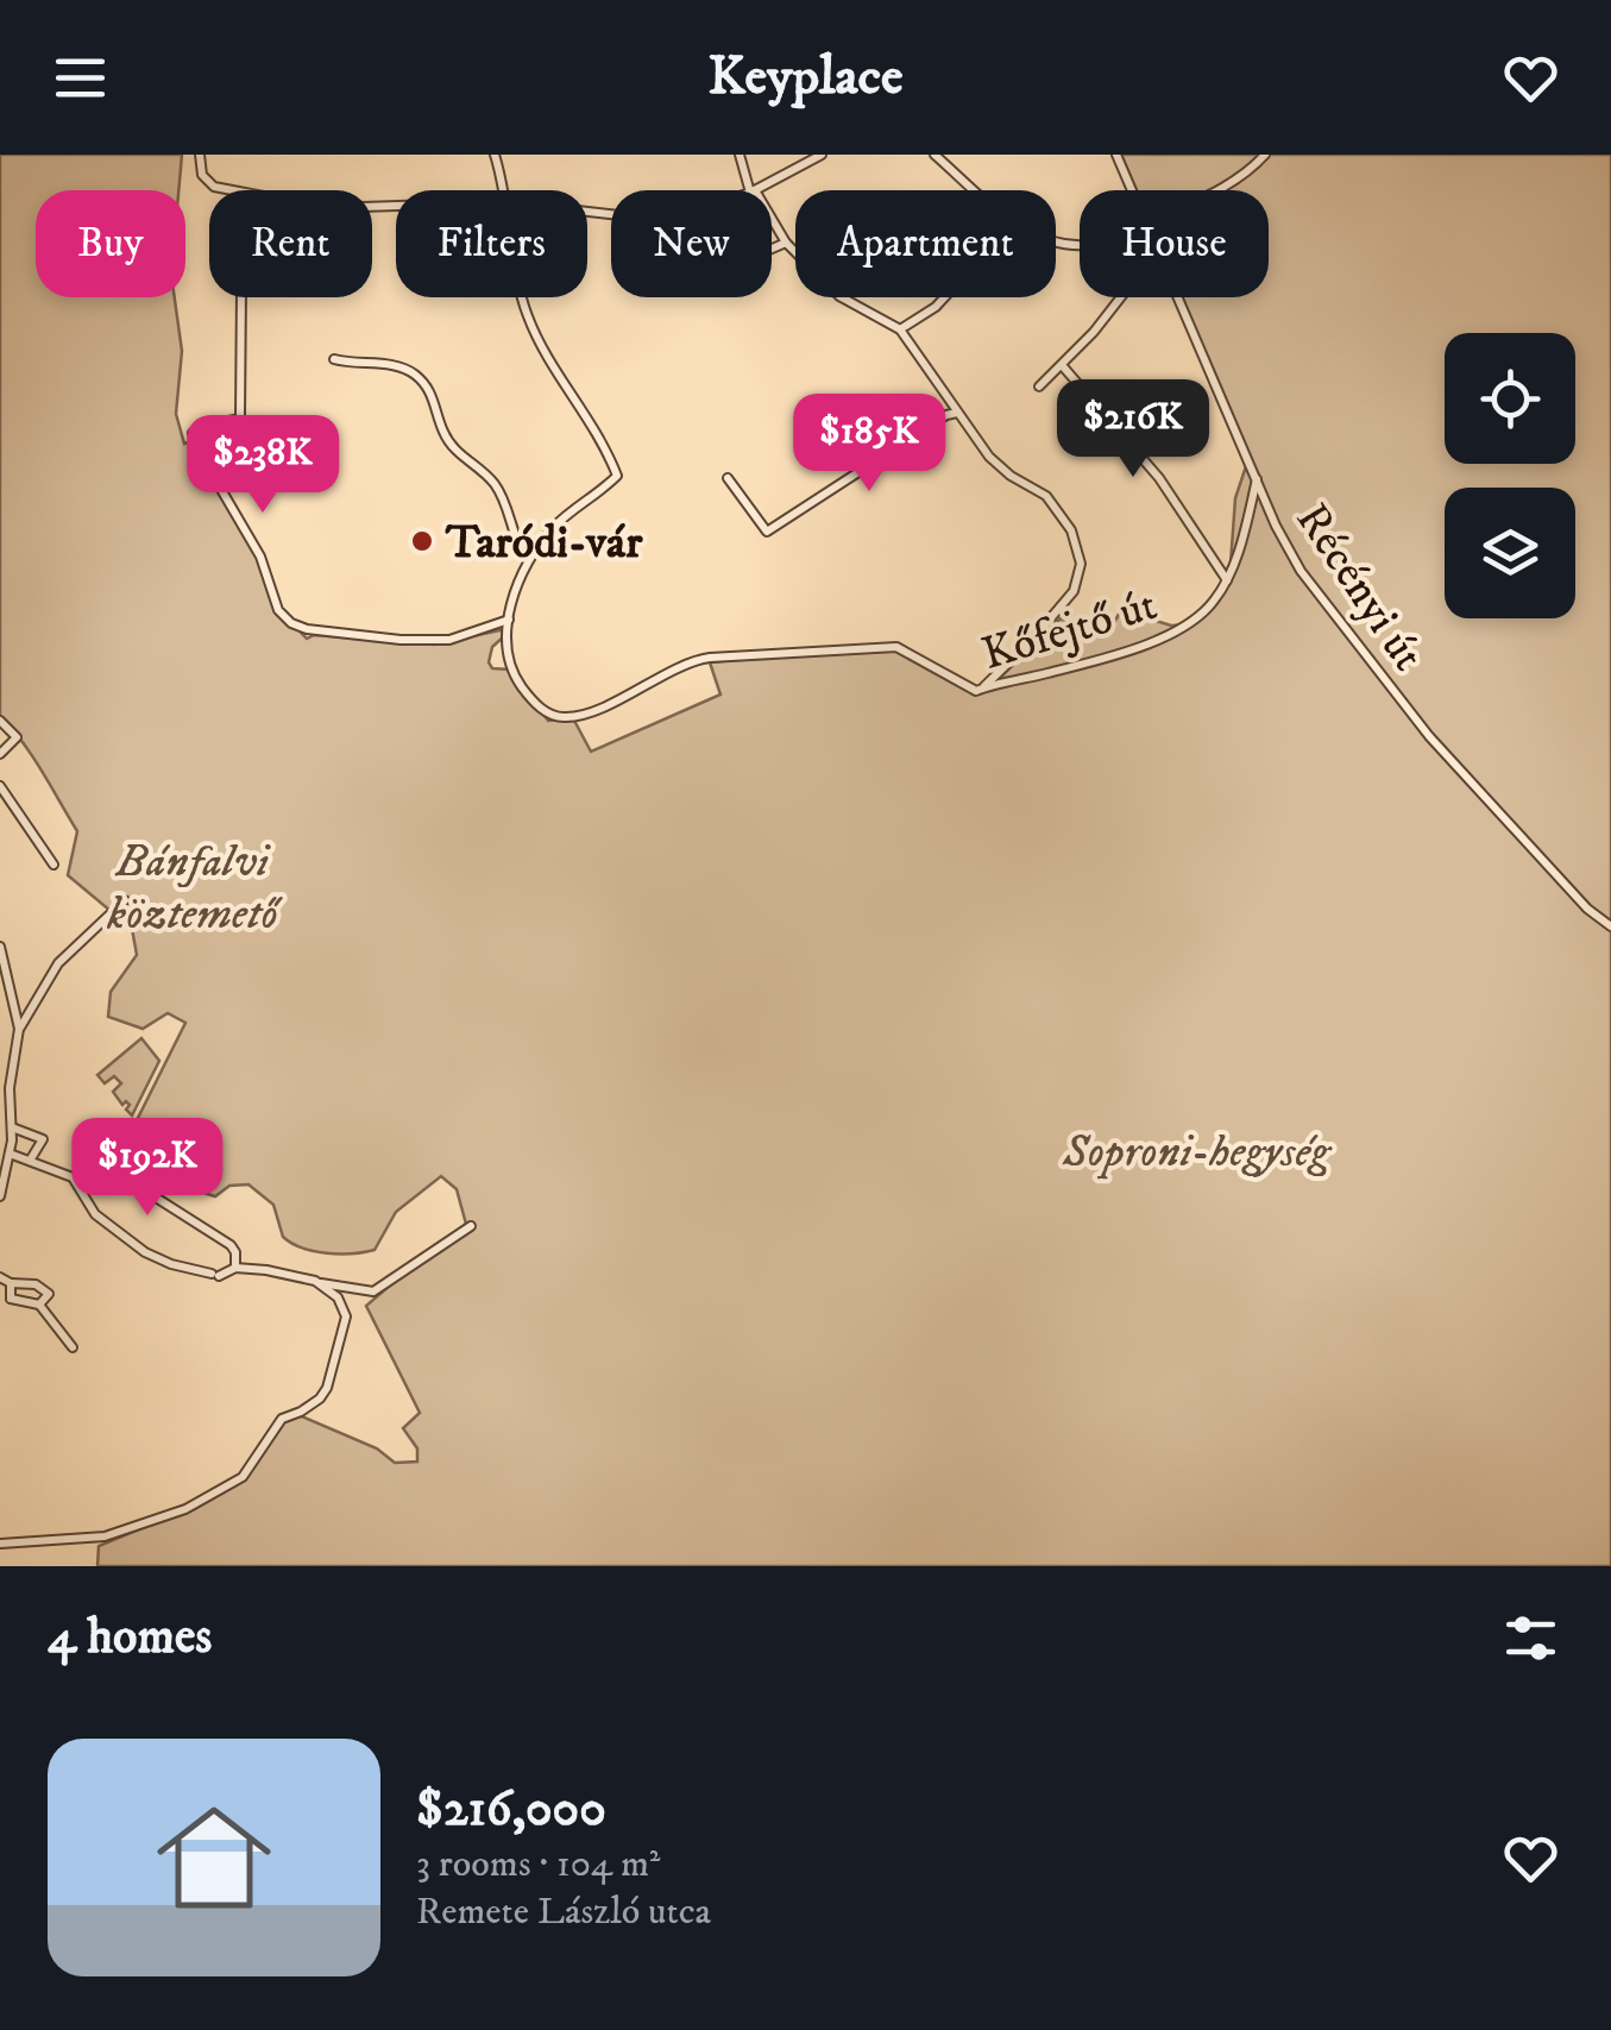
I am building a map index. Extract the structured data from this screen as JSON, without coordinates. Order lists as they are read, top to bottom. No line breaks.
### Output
{"streets":{"street":["Récényi út","Kőfejtő út"]},"crossings":[["Récényi út","Kőfejtő út"]],"parks":["Bánfalvi köztemető","Soproni-hegység"],"places":["Taródi-vár"],"page":{"header":"Keyplace","chip":["Buy","Rent","Filters","New","Apartment","House"],"price":["$216K","$185K","$238K","$192K"],"heading":"4 homes","list":[{"name":"$216,000","note":"3 rooms · 104 m² · Remete László utca"}]}}
